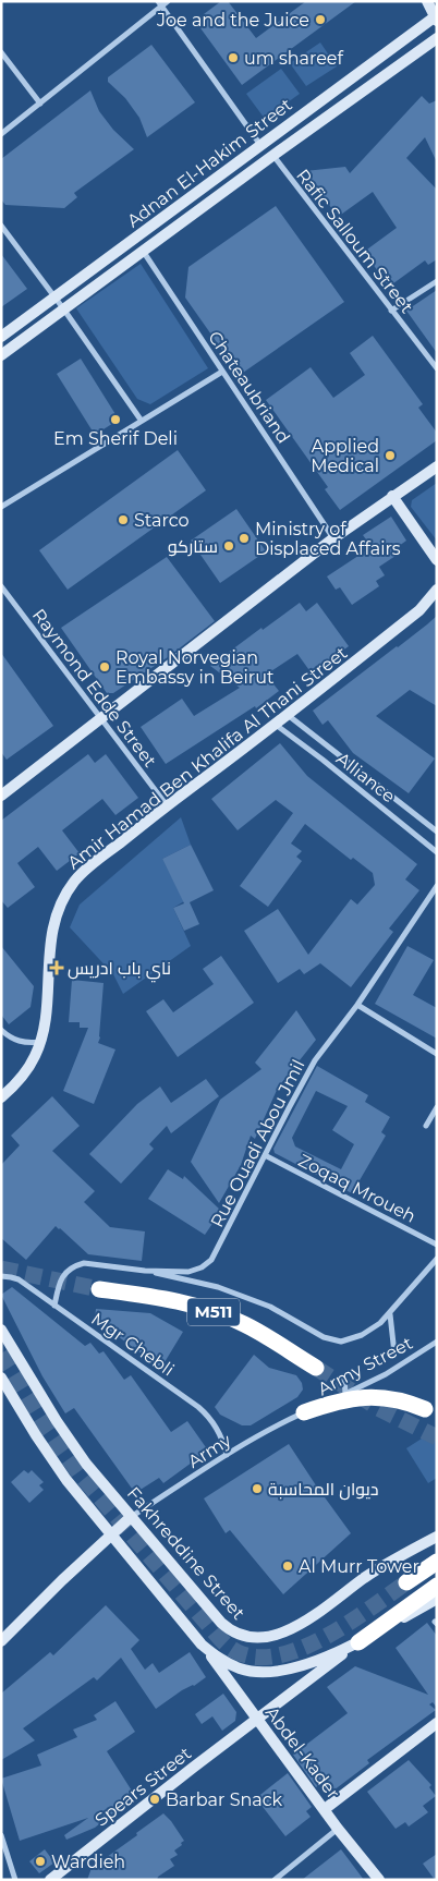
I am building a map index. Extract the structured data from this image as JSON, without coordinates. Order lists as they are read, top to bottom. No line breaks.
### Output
{"streets":{"highway":["M511"],"street":["Adnan El-Hakim Street","Rafic Salloum Street","Chateaubriand","Raymond Edde Street","Amir Hamad Ben Khalifa Al Thani Street","Alliance","Rue Ouadi Abou Jmil","Zoqaq Mroueh","Mgr Chebli","Army Street","Army","Fakhreddine Street","Abdel-Kader","Spears Street"]},"crossings":[["Adnan El-Hakim Street","Rafic Salloum Street"],["Adnan El-Hakim Street","Chateaubriand"],["Raymond Edde Street","Amir Hamad Ben Khalifa Al Thani Street"],["Amir Hamad Ben Khalifa Al Thani Street","Alliance"],["Rue Ouadi Abou Jmil","Zoqaq Mroueh"],["Rue Ouadi Abou Jmil","Mgr Chebli"],["Mgr Chebli","Army"],["Army Street","Army"],["Army","Fakhreddine Street"],["Abdel-Kader","Spears Street"]],"places":{"other":["Joe and the Juice","um shareef","Em Sherif Deli","Applied Medical","Starco","Ministry of Displaced Affairs","ستاركو","Royal Norvegian Embassy in Beirut","ديوان المحاسبة","Al Murr Tower","Barbar Snack","Wardieh"],"health":["ناي باب ادريس"]}}
